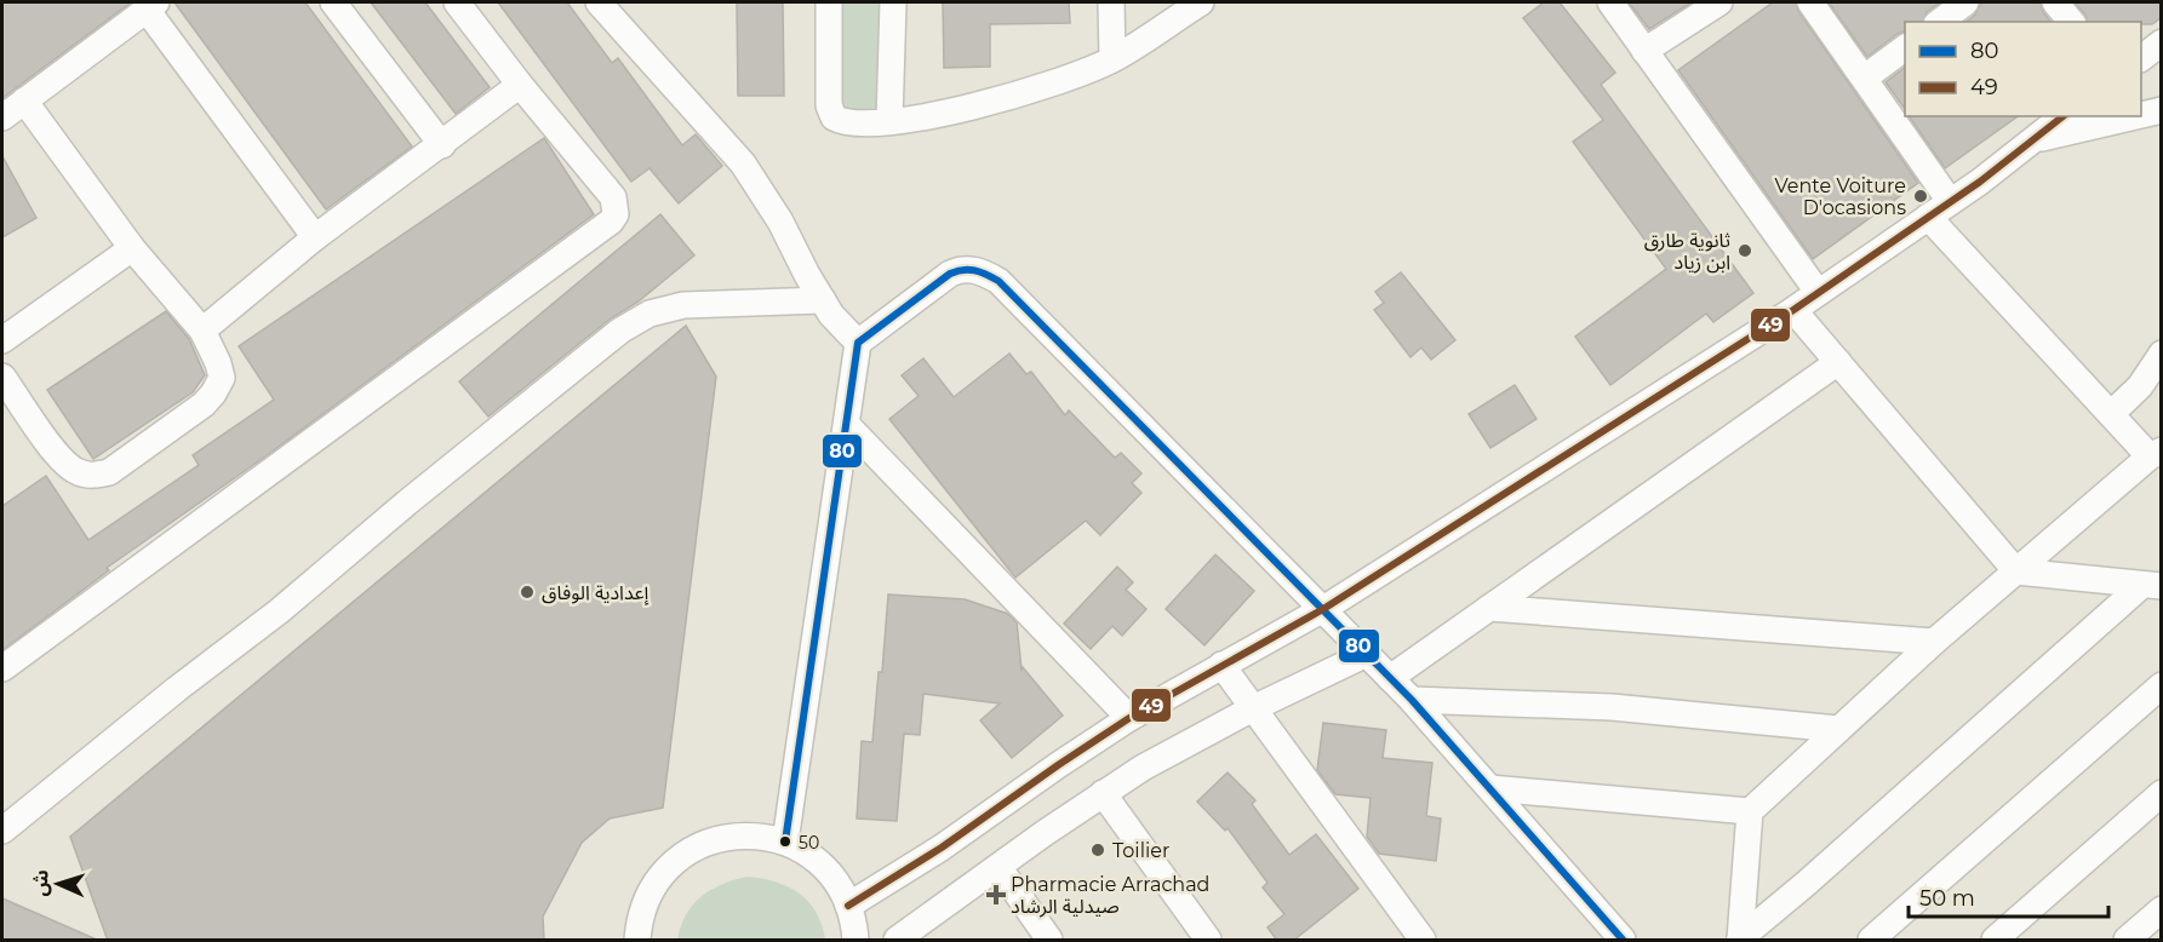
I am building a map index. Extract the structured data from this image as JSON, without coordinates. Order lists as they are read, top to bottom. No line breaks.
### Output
{"places":{"other":["Vente Voiture D'ocasions","ثانوية طارق ابن زياد","إعدادية الوفاق","50","Toilier"],"health":["Pharmacie Arrachad صيدلية الرشاد"]},"lines":["transit line 49","transit line 80"],"legend":["80","49"],"scale_bar":"50 m","north":"left"}
